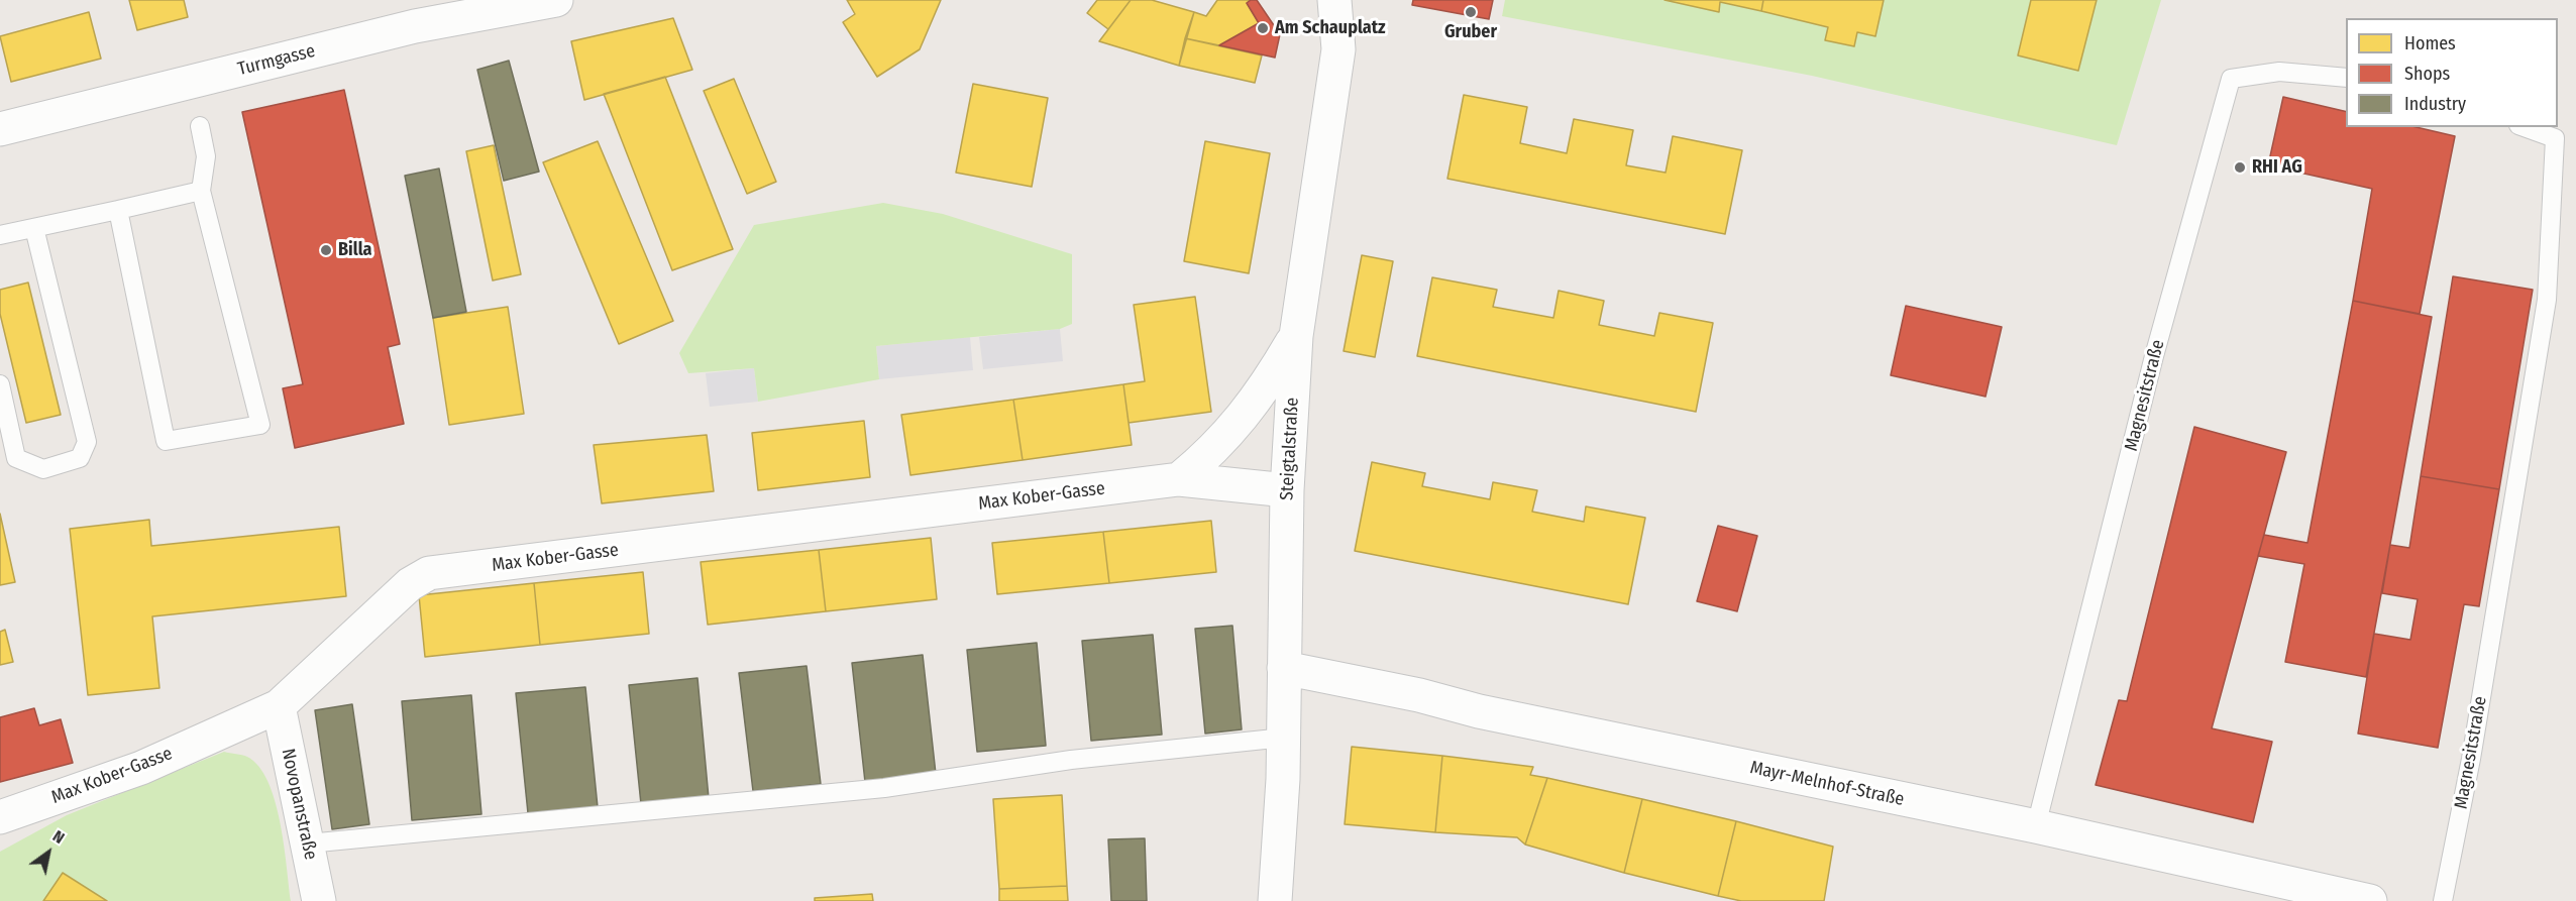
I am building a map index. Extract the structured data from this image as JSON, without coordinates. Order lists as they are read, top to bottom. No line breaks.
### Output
{"streets":{"street":["Turmgasse","Steigtalstraße","Max Kober-Gasse","Mayr-Melnhof-Straße","Novopanstraße"],"lane":["Magnesitstraße"]},"crossings":[["Magnesitstraße","Mayr-Melnhof-Straße"],["Steigtalstraße","Max Kober-Gasse"],["Steigtalstraße","Mayr-Melnhof-Straße"],["Max Kober-Gasse","Novopanstraße"]],"places":["Gruber","Am Schauplatz","RHI AG","Billa"],"legend":["Homes","Shops","Industry"],"north":"top right"}
